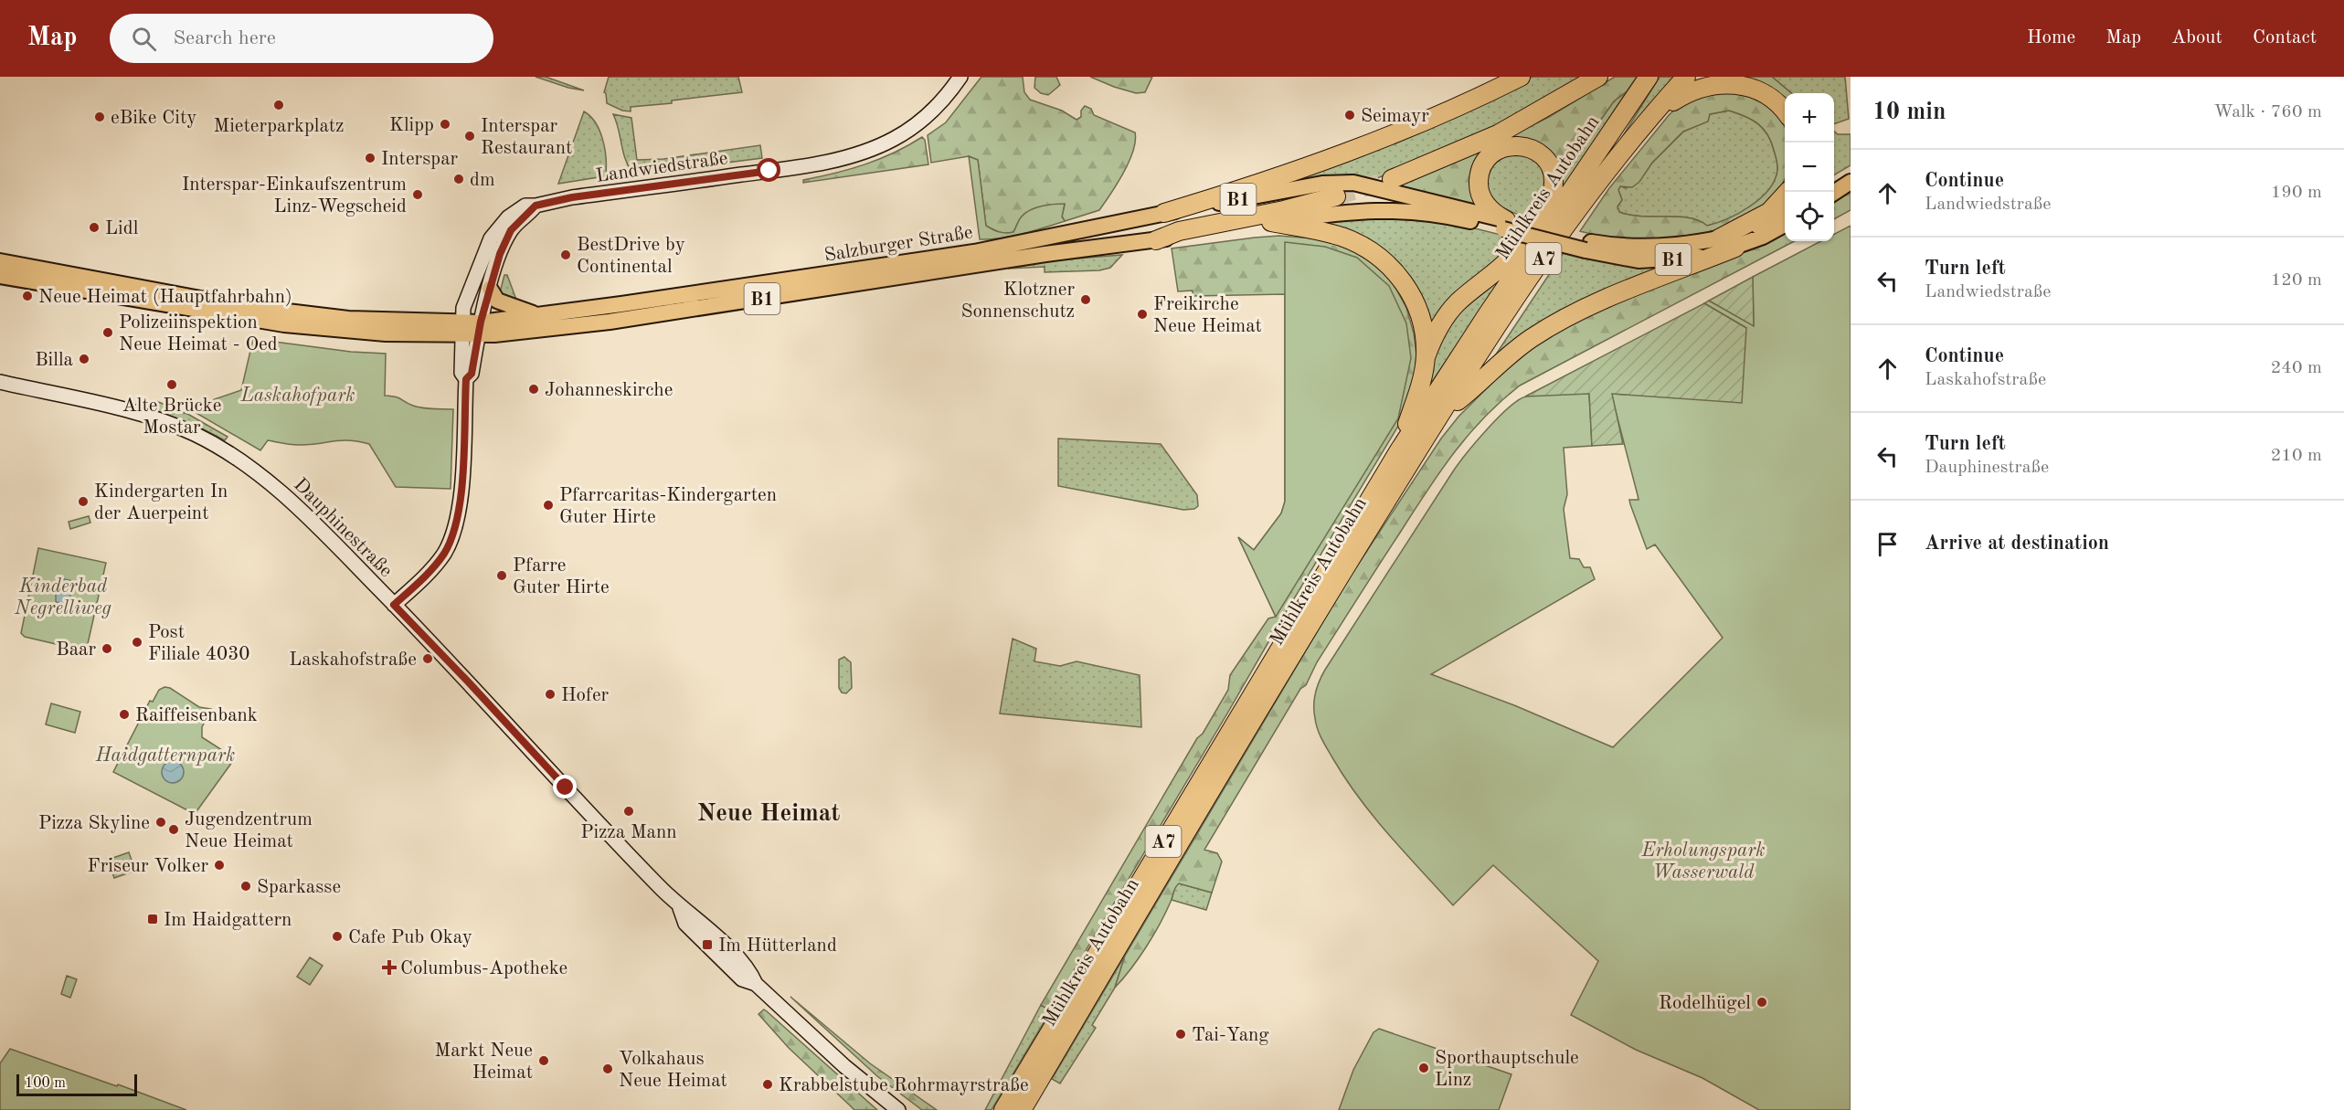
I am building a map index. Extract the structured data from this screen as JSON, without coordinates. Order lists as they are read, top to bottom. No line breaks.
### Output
{"streets":{"highway":["Mühlkreis Autobahn","A7"],"main road":["Landwiedstraße","B1","Salzburger Straße","Dauphinestraße"]},"crossings":[["Landwiedstraße","Salzburger Straße"],["B1","Salzburger Straße"]],"districts":["Neue Heimat"],"parks":["Laskahofpark","Kinderbad Negrelliweg","Haidgatternpark","Erholungspark Wasserwald"],"places":{"other":["Mieterparkplatz","Seimayr","eBike City","Klipp","Interspar Restaurant","Interspar","dm","Interspar-Einkaufszentrum Linz-Wegscheid","Lidl","BestDrive by Continental","Neue Heimat (Hauptfahrbahn)","Klotzner Sonnenschutz","Freikirche Neue Heimat","Polizeiinspektion Neue Heimat - Oed","Billa","Alte Brücke Mostar","Johanneskirche","Kindergarten In der Auerpeint","Pfarrcaritas-Kindergarten Guter Hirte","Pfarre Guter Hirte","Post Filiale 4030","Baar","Laskahofstraße","Hofer","Raiffeisenbank","Pizza Mann","Pizza Skyline","Jugendzentrum Neue Heimat","Friseur Volker","Sparkasse","Cafe Pub Okay","Rodelhügel","Tai-Yang","Markt Neue Heimat","Sporthauptschule Linz","Volkahaus Neue Heimat","Krabbelstube Rohrmayrstraße"],"transit":["Im Haidgattern","Im Hütterland"],"health":["Columbus-Apotheke"]},"scale_bar":"100 m","page":{"header":"Map","search":"Search here","nav":["Home","Map","About","Contact"],"heading":["10 min","Walk · 760 m"],"map_buttons":["+","−"],"list":[["Continue","Landwiedstraße","190 m"],["Turn left","Landwiedstraße","120 m"],["Continue","Laskahofstraße","240 m"],["Turn left","Dauphinestraße","210 m"],"Arrive at destination"],"scale":"100 m"}}
